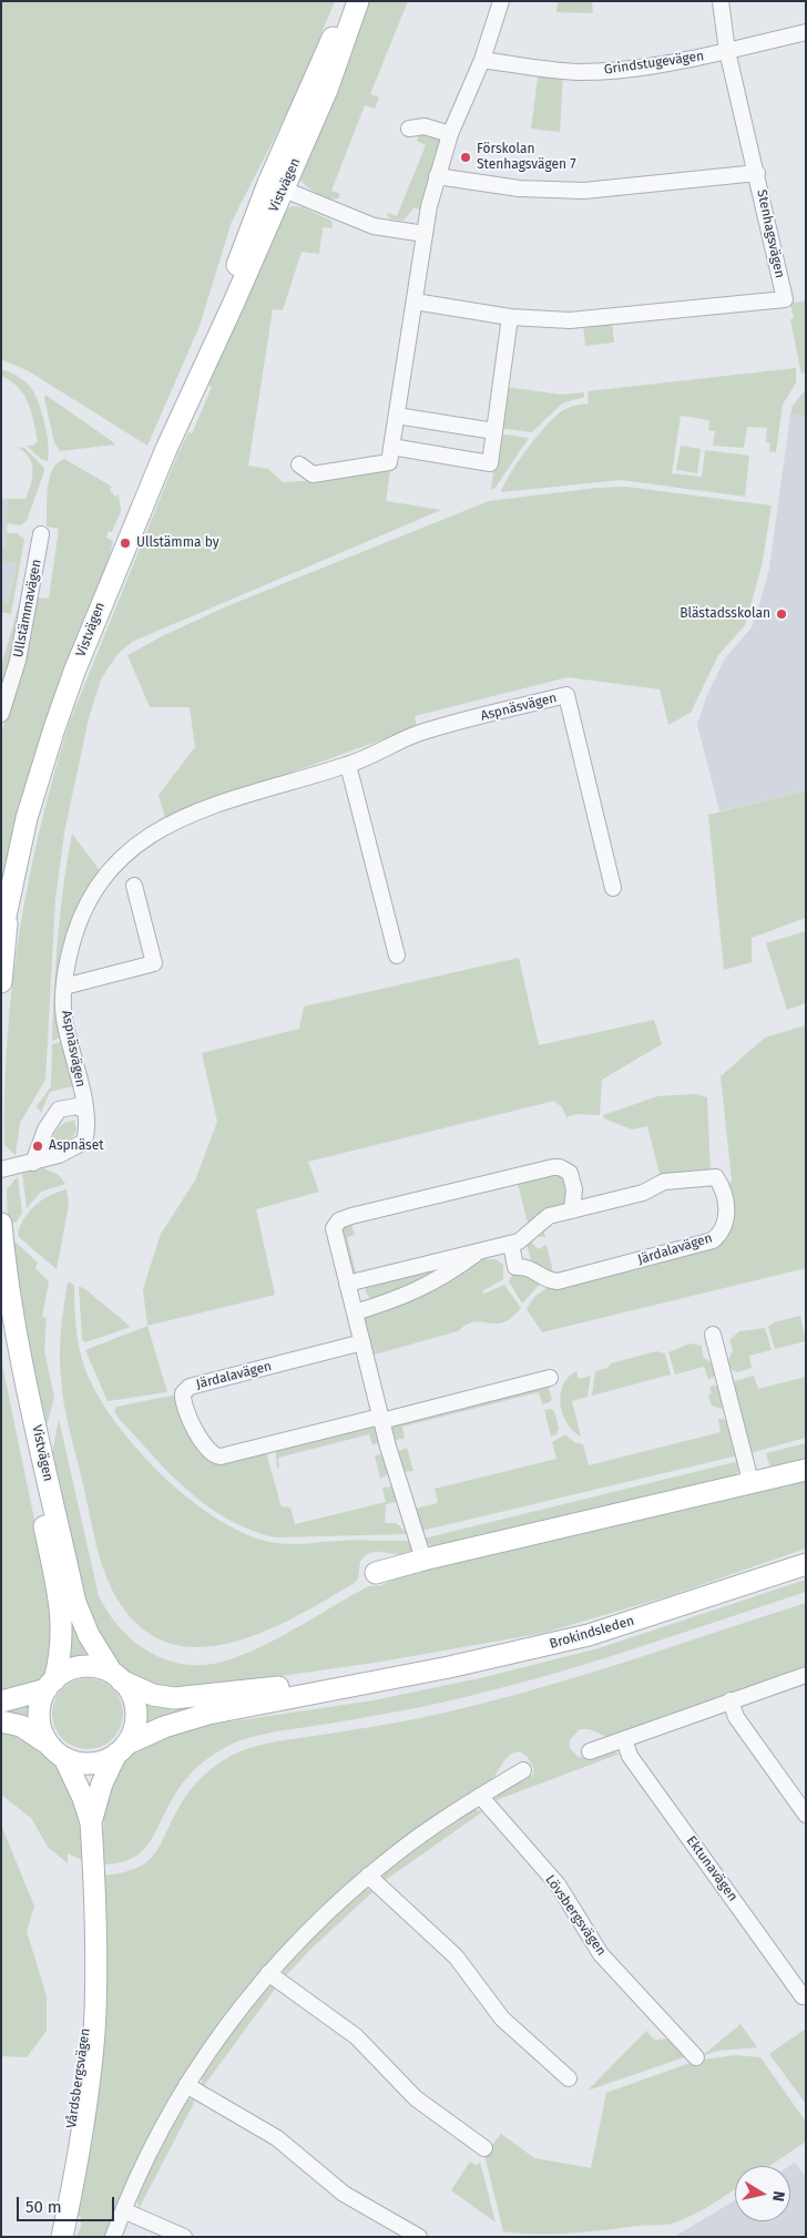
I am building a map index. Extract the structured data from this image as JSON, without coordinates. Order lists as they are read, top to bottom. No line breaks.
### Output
{"streets":{"main road":["Vistvägen","Brokindsleden","Vårdsbergsvägen"],"street":["Grindstugevägen","Stenhagsvägen","Ullstämmavägen","Aspnäsvägen","Järdalavägen","Ektunavägen","Lövsbergsvägen"]},"crossings":[["Vistvägen","Brokindsleden"],["Vistvägen","Vårdsbergsvägen"],["Brokindsleden","Vårdsbergsvägen"]],"places":["Förskolan Stenhagsvägen 7","Ullstämma by","Blästadsskolan","Aspnäset"],"scale_bar":"50 m","north":"right"}
